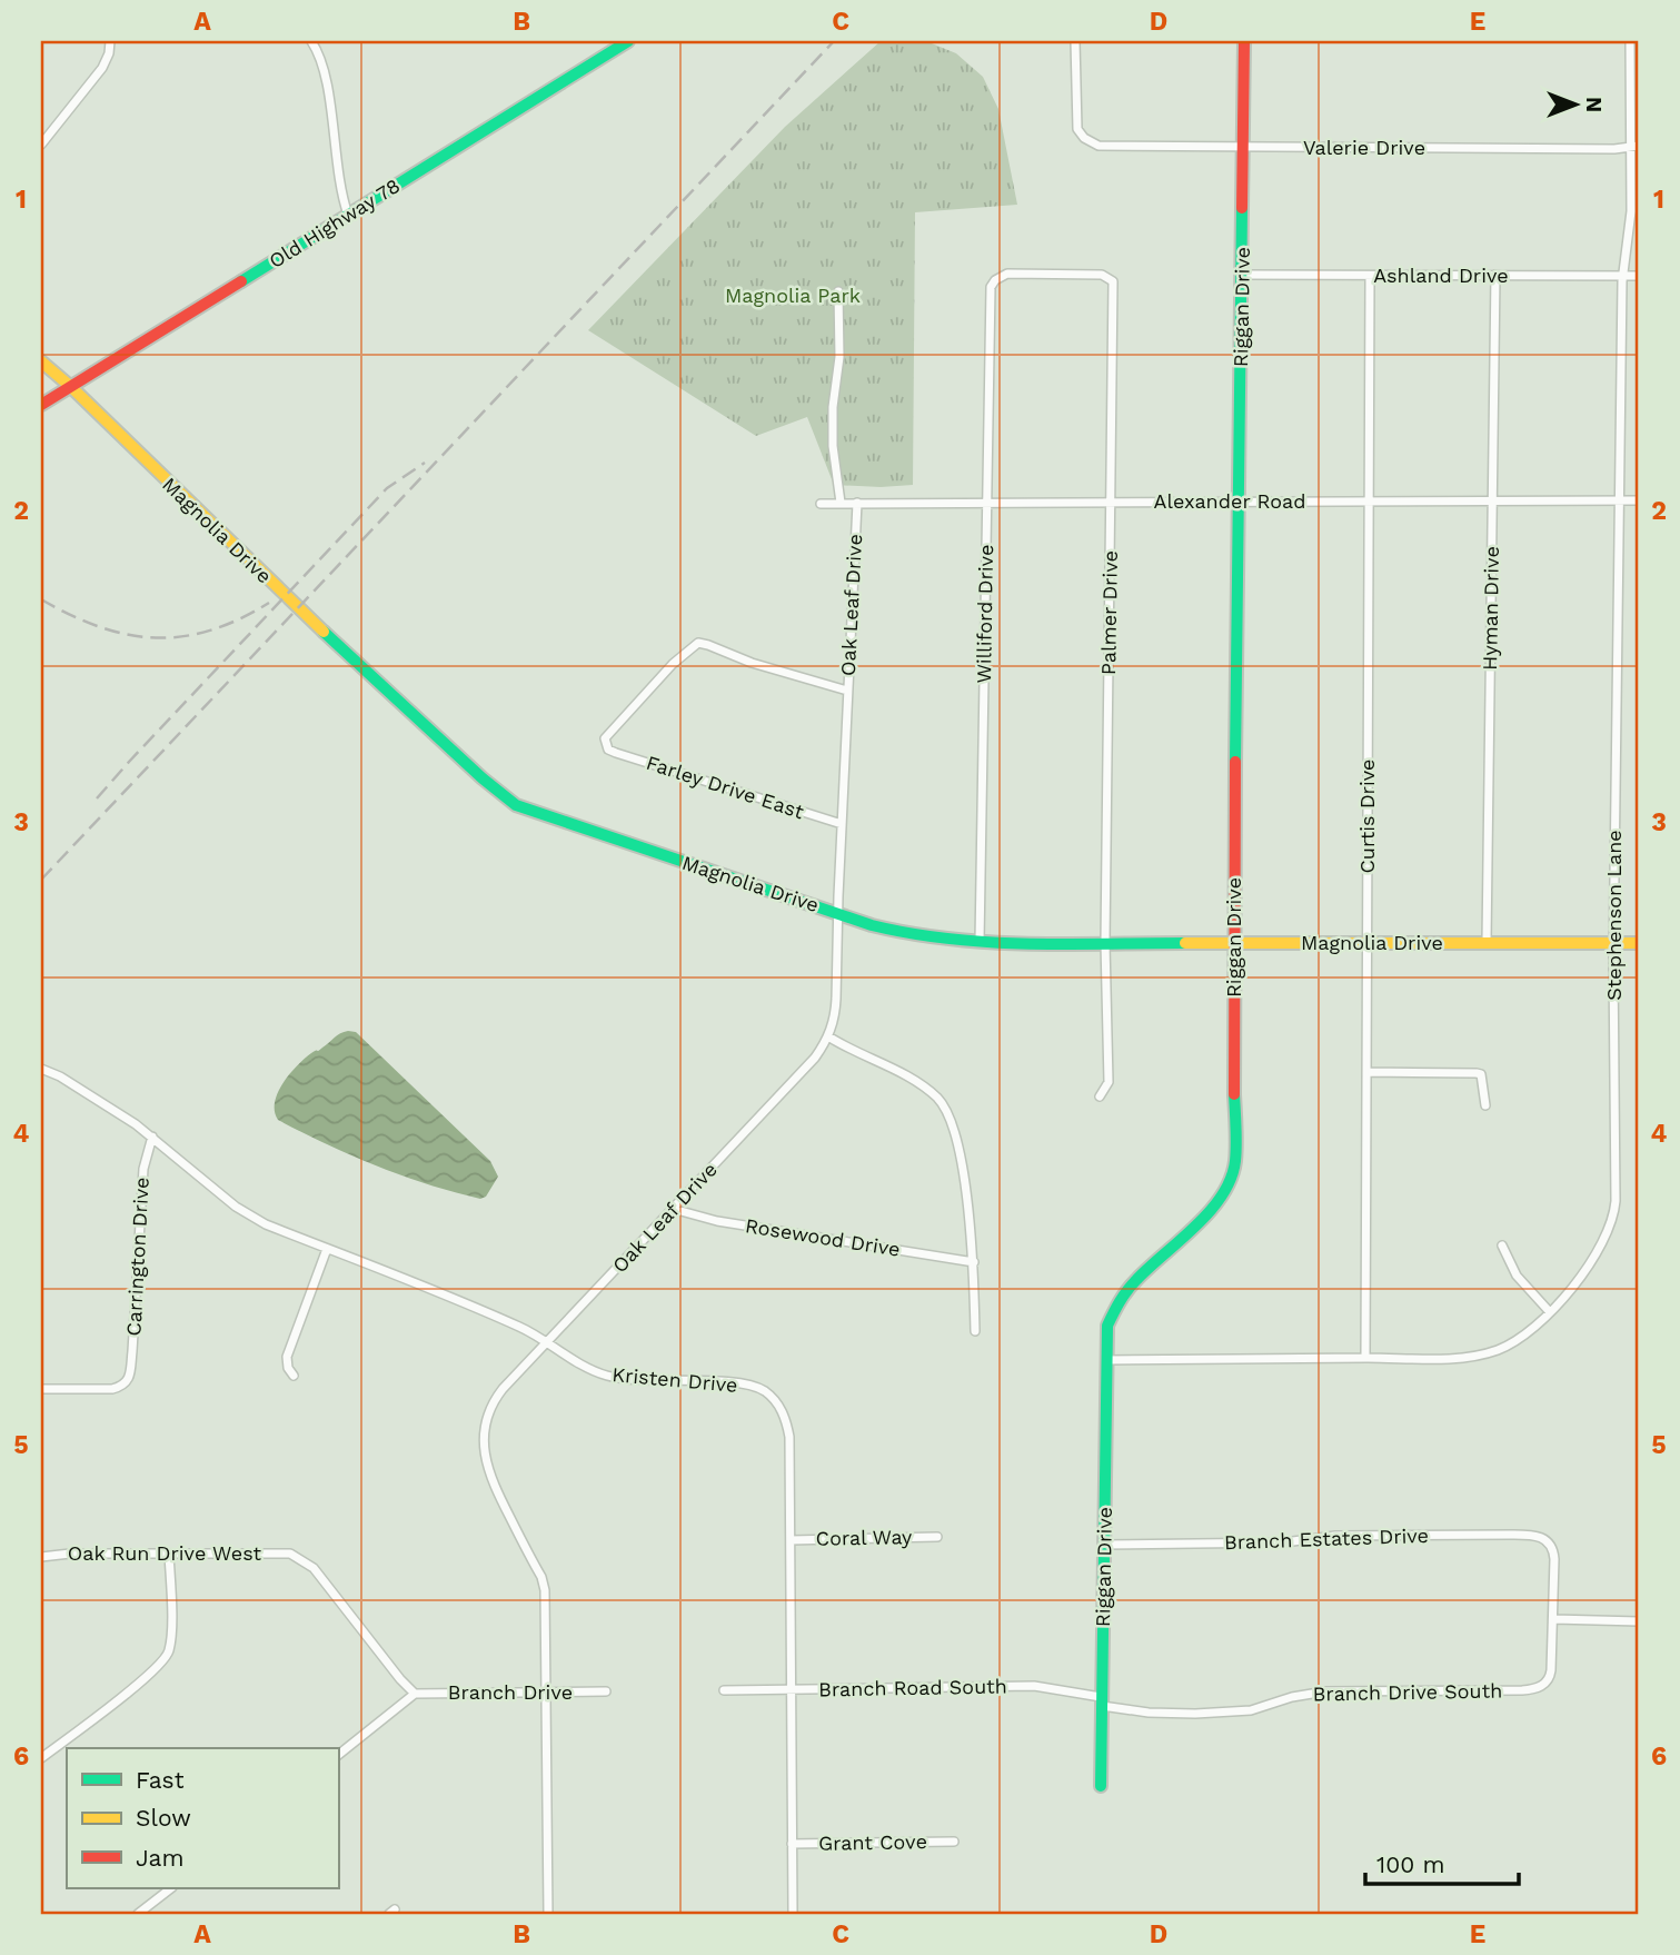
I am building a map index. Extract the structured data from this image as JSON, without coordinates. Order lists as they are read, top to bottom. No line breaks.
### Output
{"streets":{"street":["Valerie Drive","Old Highway 78","Ashland Drive","Riggan Drive","Alexander Road","Magnolia Drive","Oak Leaf Drive","Hyman Drive","Palmer Drive","Williford Drive","Farley Drive East","Curtis Drive","Stephenson Lane","Rosewood Drive","Carrington Drive","Kristen Drive","Coral Way","Branch Estates Drive","Oak Run Drive West","Branch Road South","Branch Drive","Branch Drive South","Grant Cove"]},"crossings":[["Valerie Drive","Riggan Drive"],["Valerie Drive","Stephenson Lane"],["Old Highway 78","Magnolia Drive"],["Ashland Drive","Riggan Drive"],["Ashland Drive","Hyman Drive"],["Ashland Drive","Curtis Drive"],["Ashland Drive","Stephenson Lane"],["Riggan Drive","Alexander Road"],["Riggan Drive","Magnolia Drive"],["Riggan Drive","Stephenson Lane"],["Riggan Drive","Branch Estates Drive"],["Riggan Drive","Branch Road South"],["Riggan Drive","Branch Drive South"],["Alexander Road","Oak Leaf Drive"],["Alexander Road","Hyman Drive"],["Alexander Road","Palmer Drive"],["Alexander Road","Williford Drive"],["Alexander Road","Curtis Drive"],["Alexander Road","Stephenson Lane"],["Magnolia Drive","Oak Leaf Drive"],["Magnolia Drive","Hyman Drive"],["Magnolia Drive","Palmer Drive"],["Magnolia Drive","Williford Drive"],["Magnolia Drive","Curtis Drive"],["Magnolia Drive","Stephenson Lane"],["Oak Leaf Drive","Farley Drive East"],["Oak Leaf Drive","Rosewood Drive"],["Oak Leaf Drive","Kristen Drive"],["Oak Leaf Drive","Branch Drive"],["Palmer Drive","Williford Drive"],["Curtis Drive","Stephenson Lane"],["Carrington Drive","Kristen Drive"],["Kristen Drive","Coral Way"],["Kristen Drive","Branch Road South"],["Kristen Drive","Grant Cove"],["Branch Estates Drive","Branch Drive South"],["Oak Run Drive West","Branch Drive"],["Branch Road South","Branch Drive South"]],"parks":["Magnolia Park"],"legend":["Fast","Slow","Jam"],"scale_bar":"100 m","north":"right","grid":{"columns":["A","B","C","D","E"],"rows":["1","2","3","4","5","6"]}}
